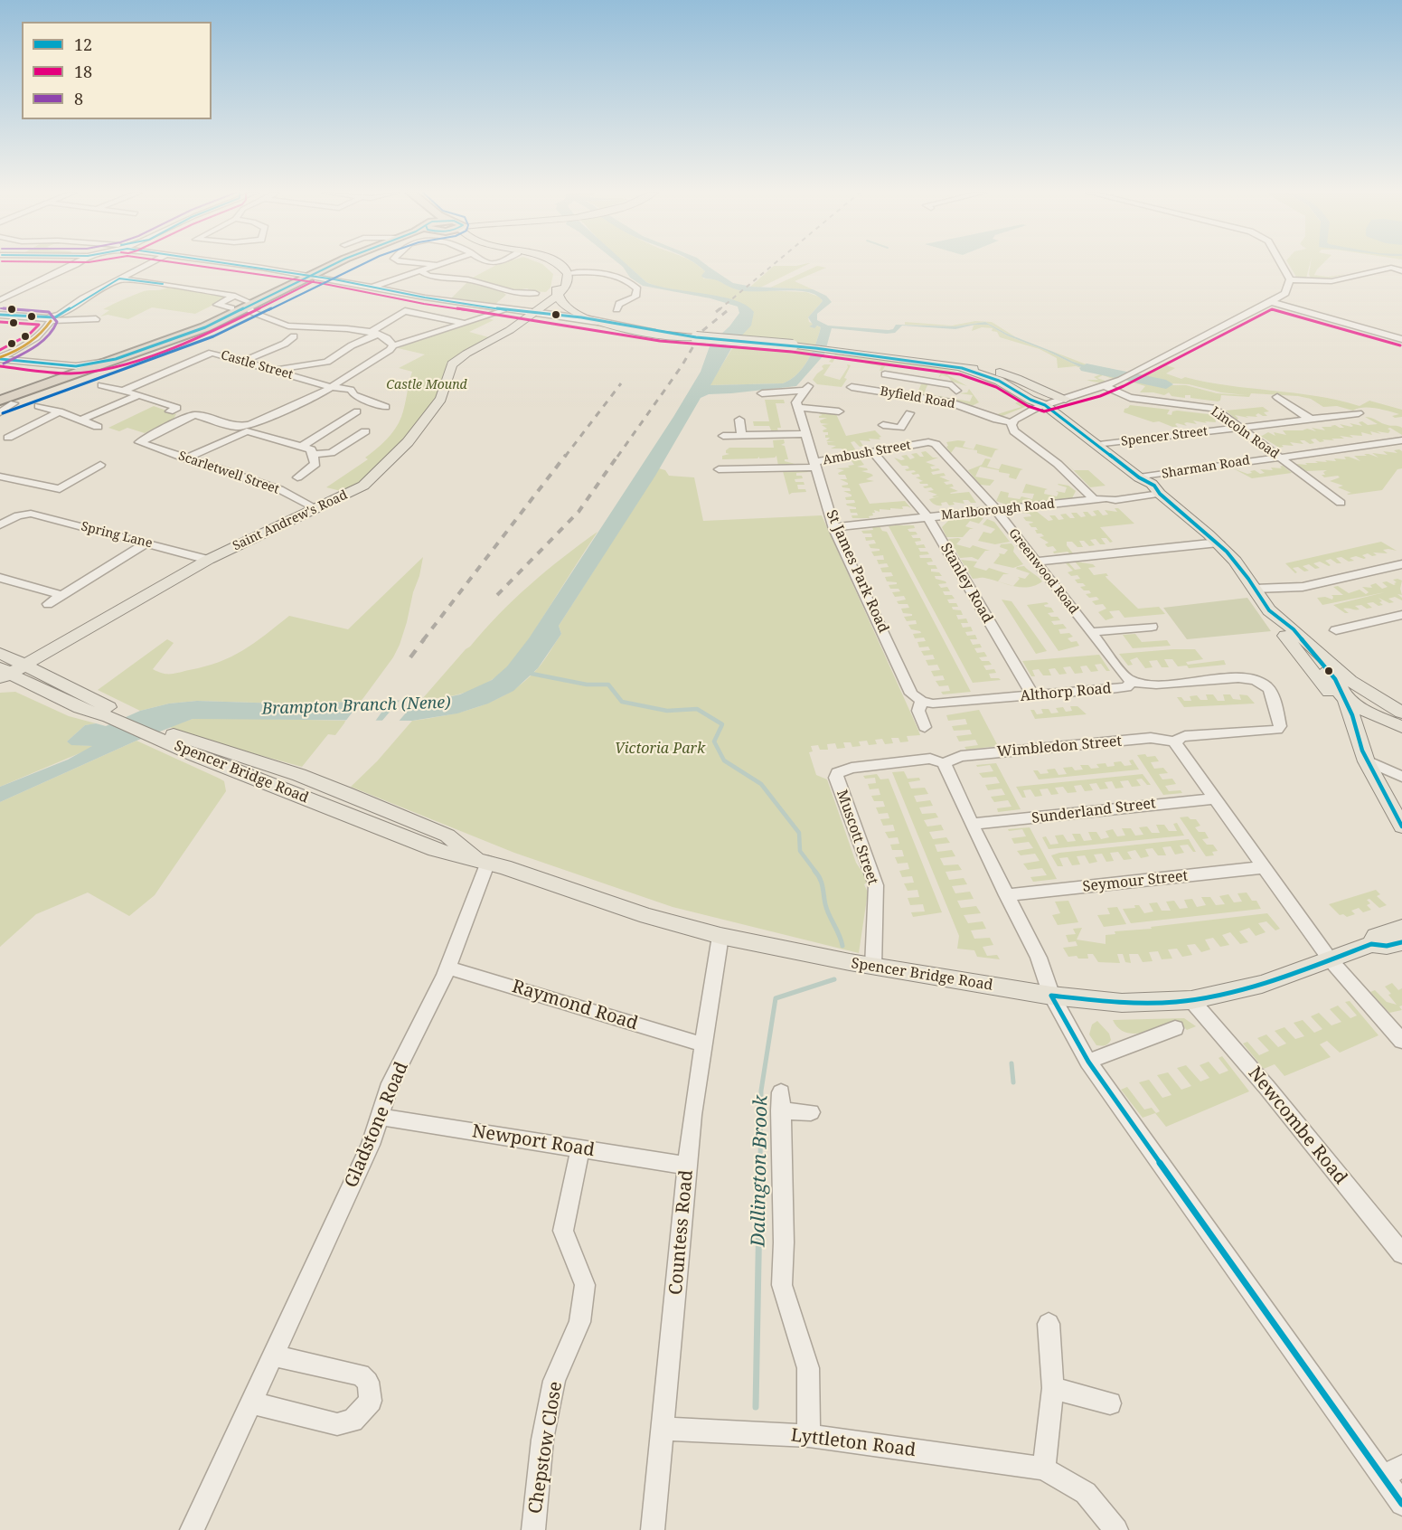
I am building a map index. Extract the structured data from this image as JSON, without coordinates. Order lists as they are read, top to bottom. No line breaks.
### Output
{"streets":{"main road":["Saint Andrew's Road","Spencer Bridge Road"],"street":["Castle Street","Byfield Road","Lincoln Road","Spencer Street","Ambush Street","Sharman Road","Scarletwell Street","Marlborough Road","Spring Lane","St James Park Road","Greenwood Road","Stanley Road","Althorp Road","Wimbledon Street","Sunderland Street","Muscott Street","Seymour Street","Raymond Road","Gladstone Road","Newcombe Road","Newport Road","Countess Road","Lyttleton Road","Chepstow Close"]},"crossings":[["Lincoln Road","Spencer Street"],["Lincoln Road","Sharman Road"],["Ambush Street","St James Park Road"],["Ambush Street","Greenwood Road"],["Ambush Street","Stanley Road"],["Scarletwell Street","Saint Andrew's Road"],["Marlborough Road","St James Park Road"],["Marlborough Road","Greenwood Road"],["Marlborough Road","Stanley Road"],["Saint Andrew's Road","Spring Lane"],["Saint Andrew's Road","Spencer Bridge Road"],["St James Park Road","Althorp Road"],["Greenwood Road","Althorp Road"],["Stanley Road","Althorp Road"],["Althorp Road","Wimbledon Street"],["Wimbledon Street","Muscott Street"],["Spencer Bridge Road","Muscott Street"],["Spencer Bridge Road","Gladstone Road"],["Spencer Bridge Road","Newcombe Road"],["Spencer Bridge Road","Countess Road"],["Raymond Road","Gladstone Road"],["Raymond Road","Countess Road"],["Gladstone Road","Newport Road"],["Newport Road","Countess Road"],["Newport Road","Chepstow Close"],["Countess Road","Lyttleton Road"]],"water":["Brampton Branch (Nene)","Dallington Brook"],"parks":["Castle Mound","Victoria Park"],"lines":["transit line 12","transit line 18","transit line 8"],"legend":["12","18","8"]}
